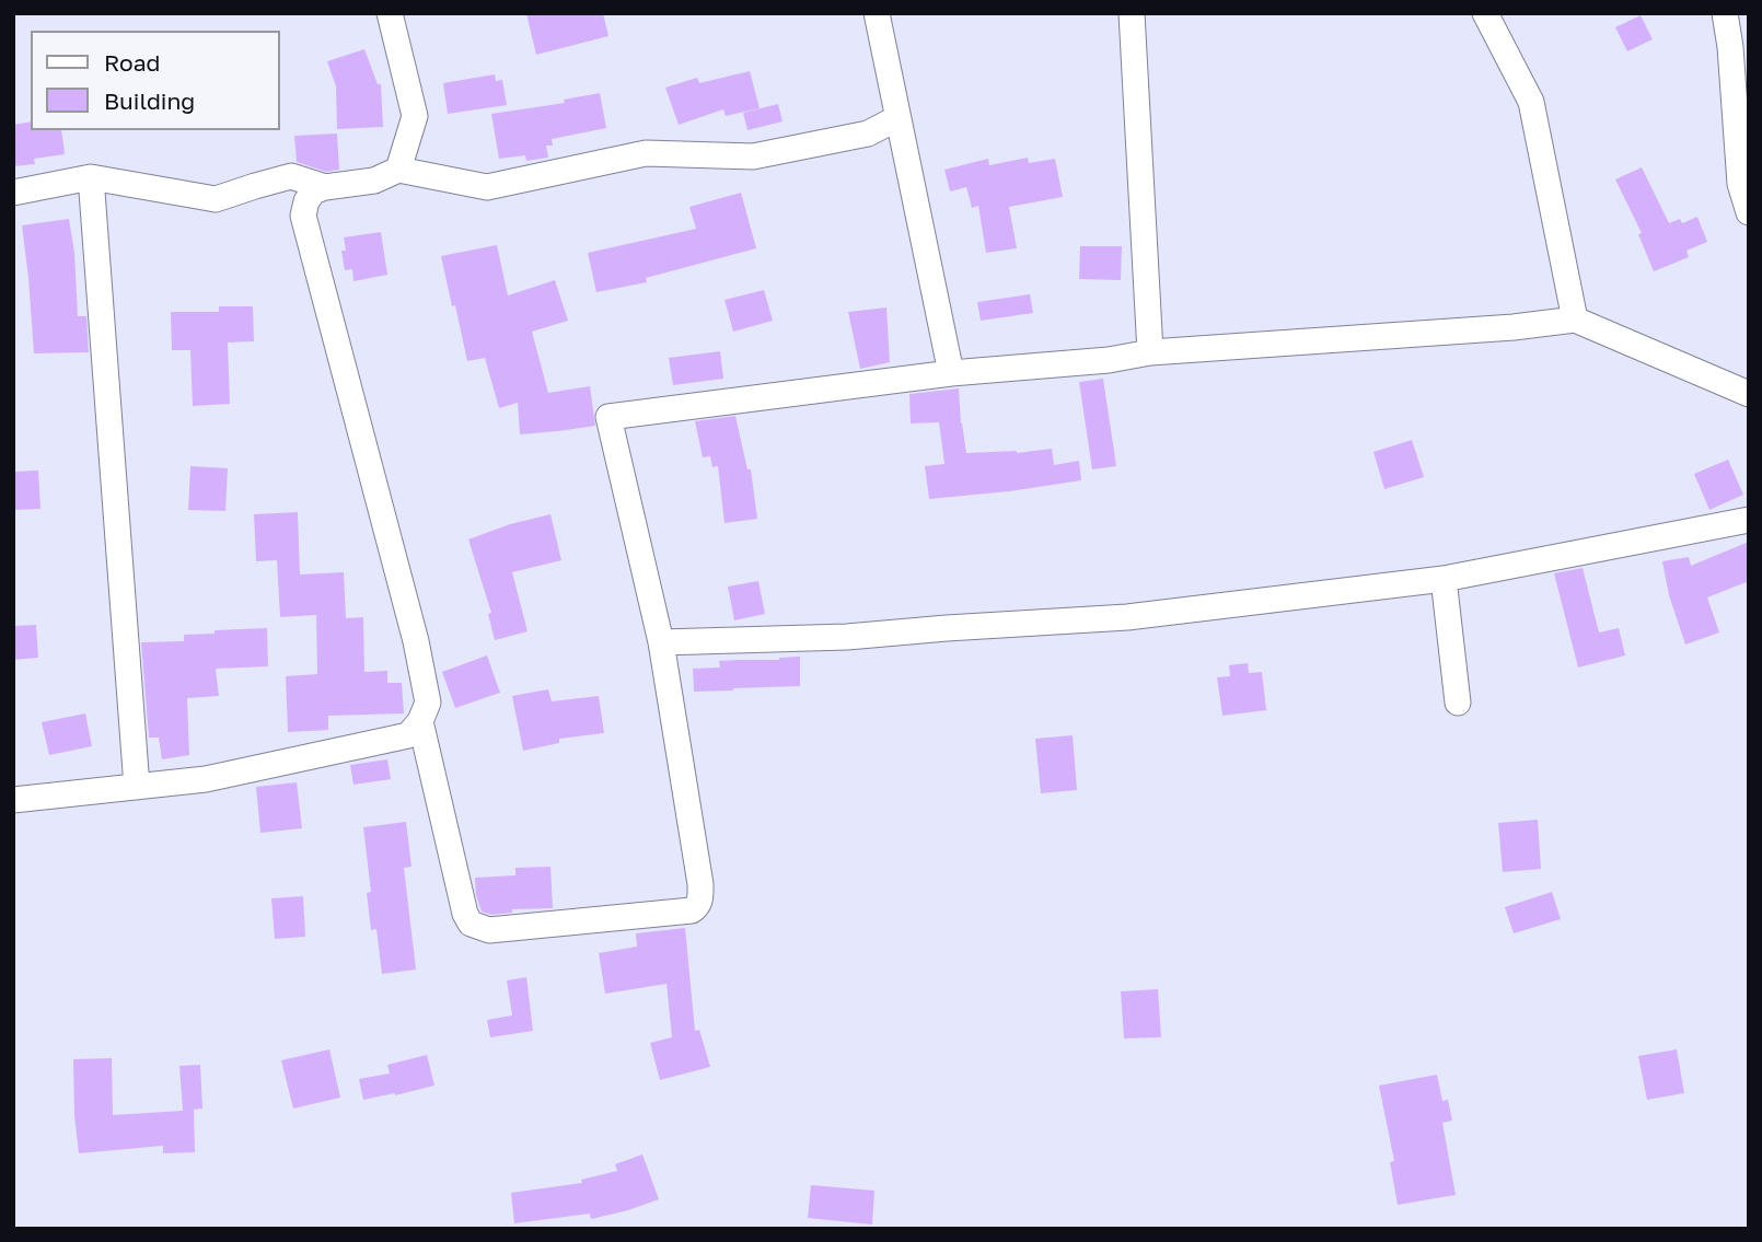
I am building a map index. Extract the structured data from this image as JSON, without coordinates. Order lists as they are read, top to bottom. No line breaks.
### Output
{"legend":["Road","Building"]}
